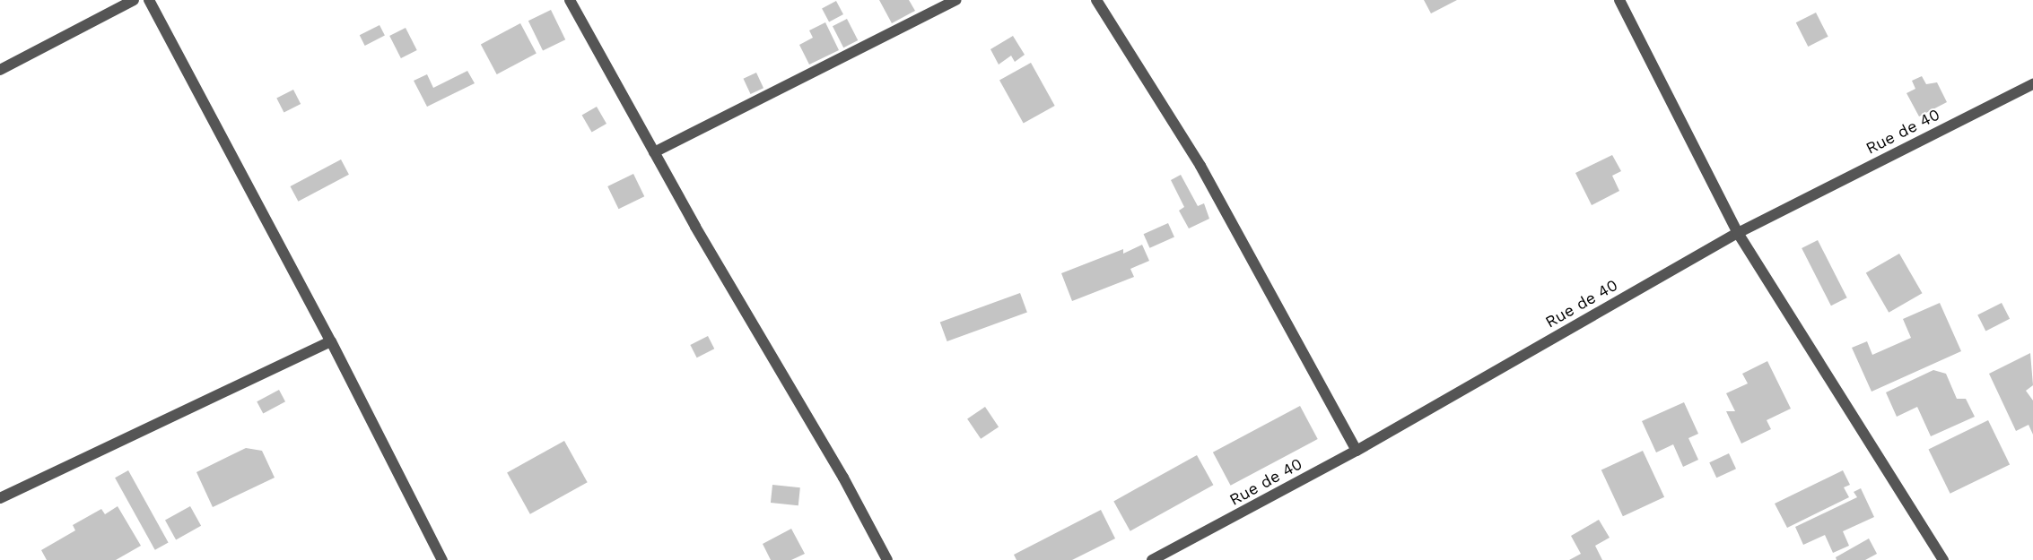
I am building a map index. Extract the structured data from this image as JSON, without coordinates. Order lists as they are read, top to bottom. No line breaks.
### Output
{"streets":{"street":["Rue de 40"]}}
